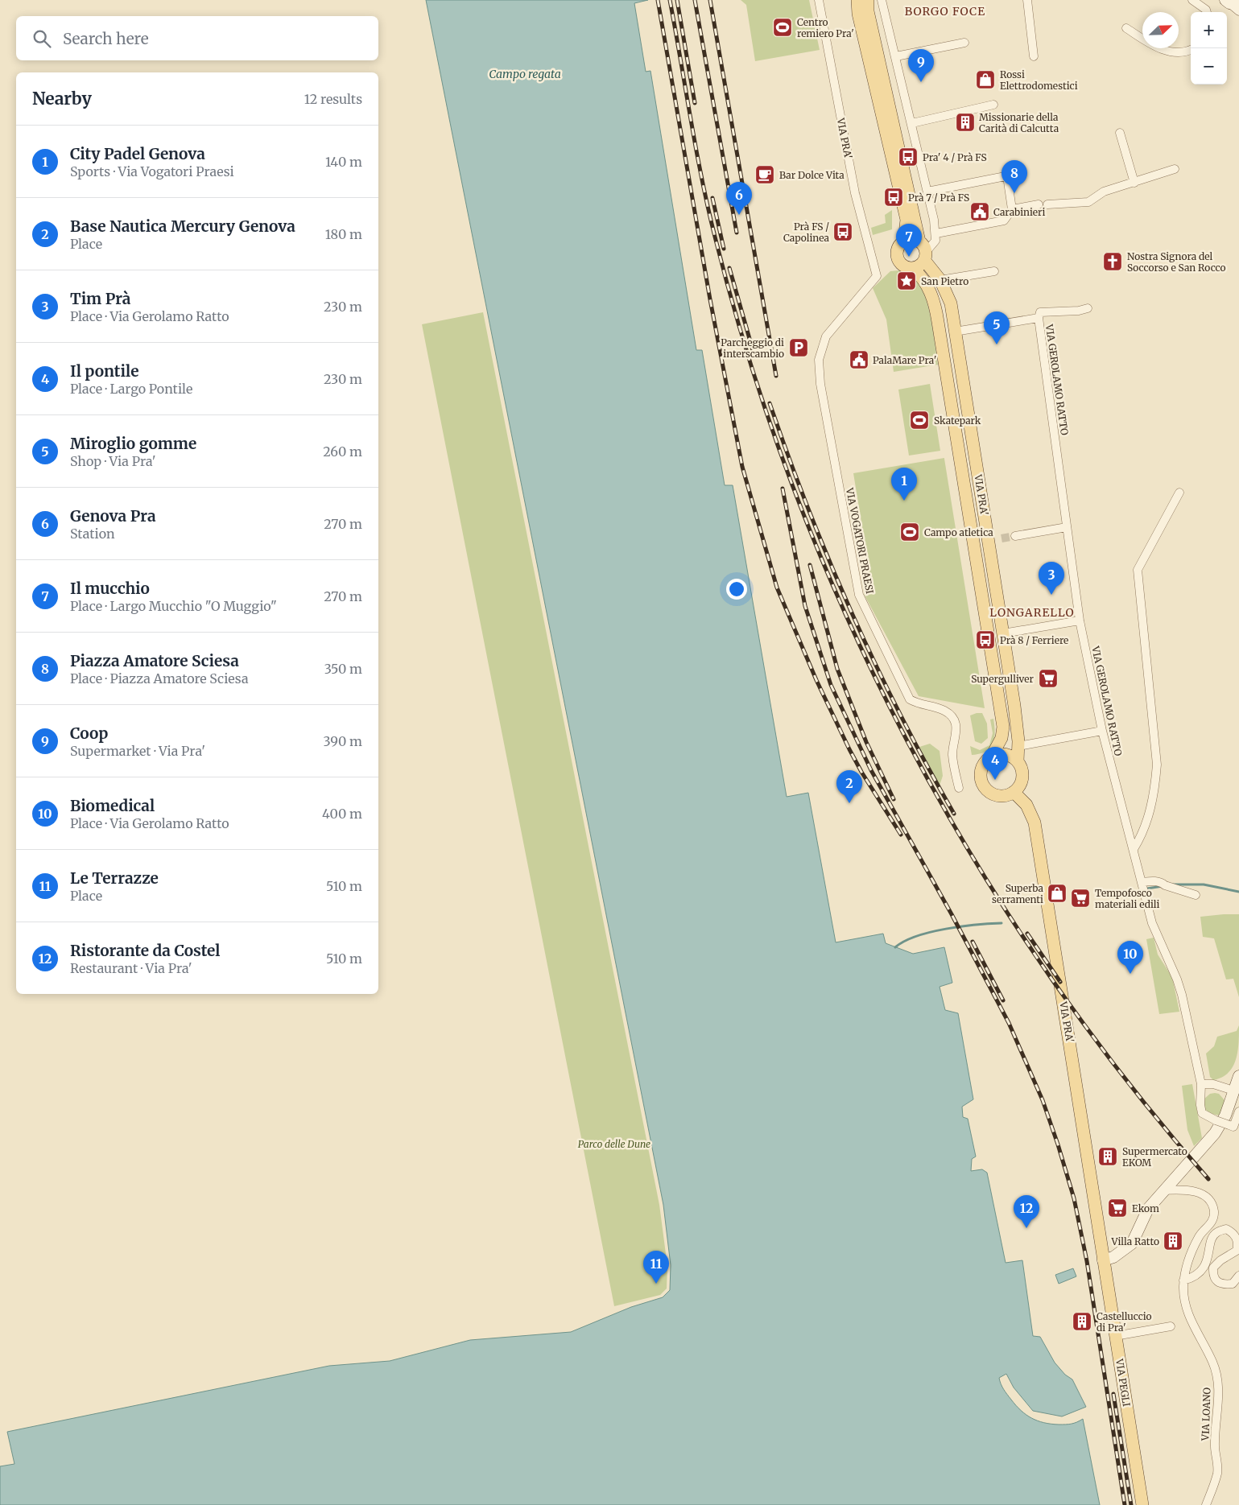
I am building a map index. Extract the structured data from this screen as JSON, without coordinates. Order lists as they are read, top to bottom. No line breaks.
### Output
{"streets":{"main road":["VIA PRA'","VIA PEGLI"],"street":["VIA GEROLAMO RATTO","VIA VOGATORI PRAESI","VIA LOANO"]},"crossings":[["VIA PRA'","VIA VOGATORI PRAESI"],["VIA PRA'","VIA PEGLI"]],"districts":["BORGO FOCE","LONGARELLO"],"water":["Campo regata"],"parks":["Parco delle Dune"],"places":{"sports":["Centro remiero Pra'","Skatepark","Campo atletica"],"shop":["Rossi Elettrodomestici","Superba serramenti"],"building":["Missionarie della Carità di Calcutta","Supermercato EKOM","Villa Ratto","Castelluccio di Pra'"],"bus stop":["Pra' 4 / Prà FS","Prà 7 / Prà FS","Prà FS / Capolinea","Prà 8 / Ferriere"],"cafe":["Bar Dolce Vita"],"public building":["Carabinieri","PalaMare Pra'"],"church":["Nostra Signora del Soccorso e San Rocco"],"place":["San Pietro"],"parking":["Parcheggio di interscambio"],"supermarket":["Supergulliver","Tempofosco materiali edili","Ekom"]},"north":"top right","page":{"map_buttons":["+","−"],"search":"Search here","pins":["9","8","6","7","5","1","3","4","2","10","12","11"],"heading":["Nearby","12 results"],"list":[{"mark":"1","name":"City Padel Genova","note":"Sports · Via Vogatori Praesi","value":"140 m"},{"mark":"2","name":"Base Nautica Mercury Genova","note":"Place","value":"180 m"},{"mark":"3","name":"Tim Prà","note":"Place · Via Gerolamo Ratto","value":"230 m"},{"mark":"4","name":"Il pontile","note":"Place · Largo Pontile","value":"230 m"},{"mark":"5","name":"Miroglio gomme","note":"Shop · Via Pra'","value":"260 m"},{"mark":"6","name":"Genova Pra","note":"Station","value":"270 m"},{"mark":"7","name":"Il mucchio","note":"Place · Largo Mucchio \"O Muggio\"","value":"270 m"},{"mark":"8","name":"Piazza Amatore Sciesa","note":"Place · Piazza Amatore Sciesa","value":"350 m"},{"mark":"9","name":"Coop","note":"Supermarket · Via Pra'","value":"390 m"},{"mark":"10","name":"Biomedical","note":"Place · Via Gerolamo Ratto","value":"400 m"},{"mark":"11","name":"Le Terrazze","note":"Place","value":"510 m"},{"mark":"12","name":"Ristorante da Costel","note":"Restaurant · Via Pra'","value":"510 m"}]}}
